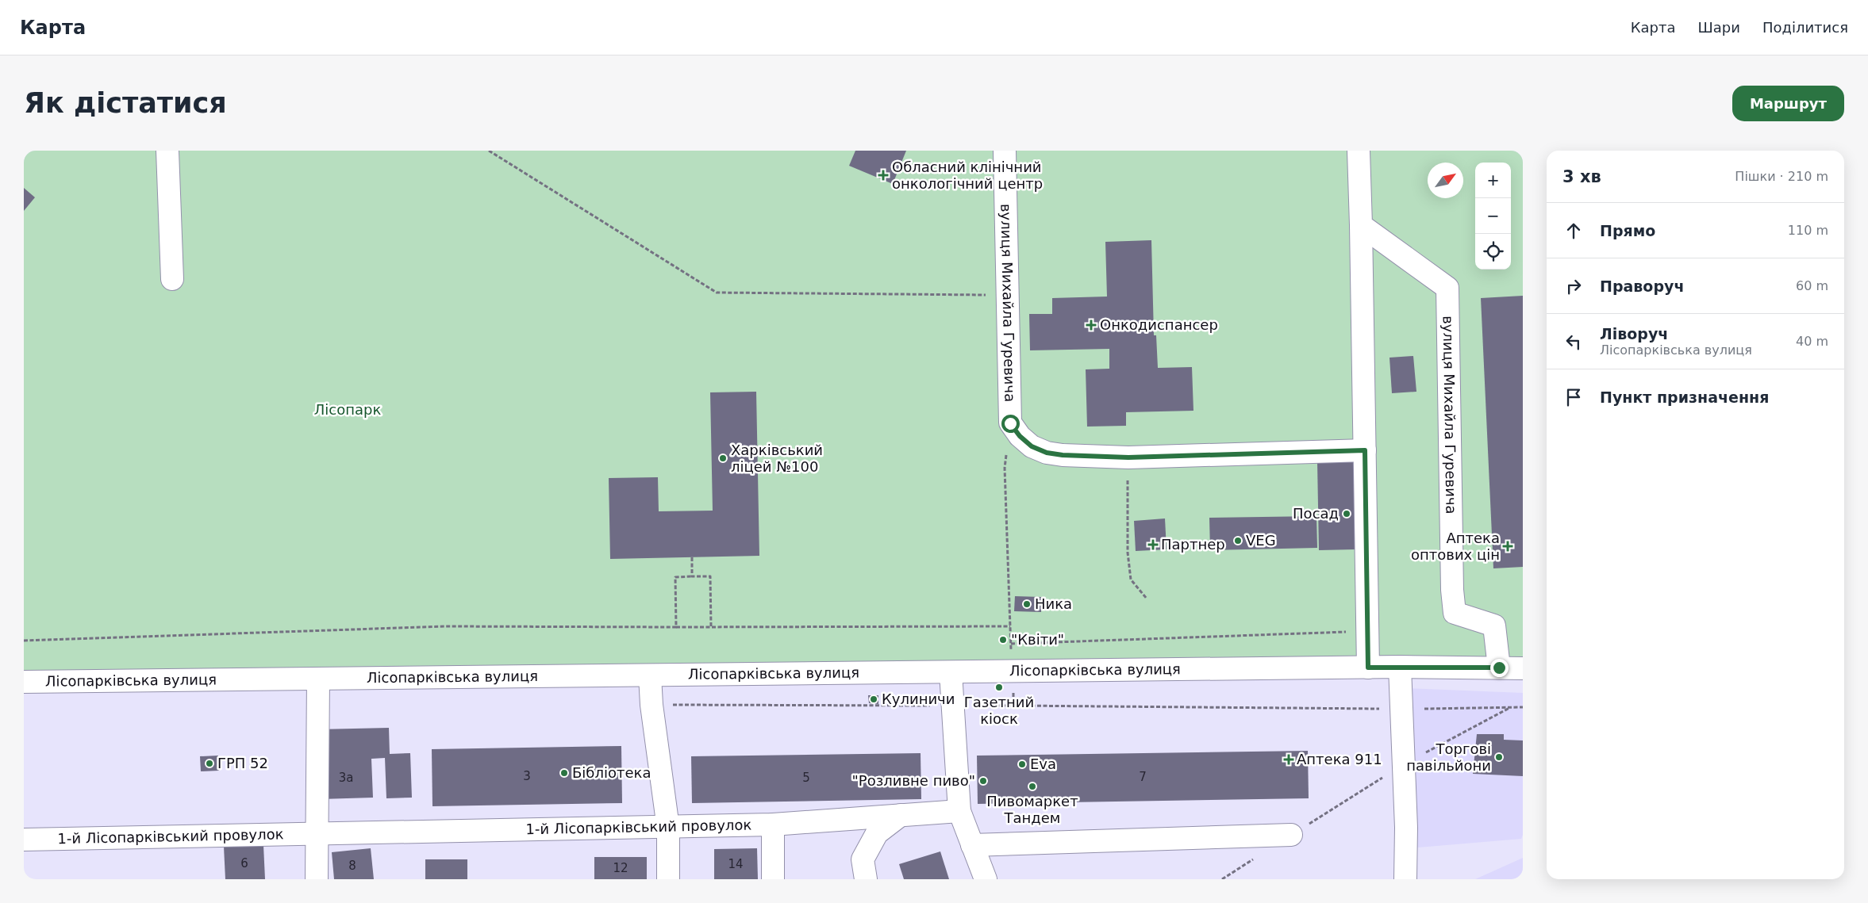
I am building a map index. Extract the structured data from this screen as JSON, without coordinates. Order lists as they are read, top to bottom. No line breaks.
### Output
{"streets":{"street":["вулиця Михайла Гуревича","Лісопарківська вулиця","1-й Лісопарківський провулок"]},"crossings":[["вулиця Михайла Гуревича","Лісопарківська вулиця"]],"parks":["Лісопарк"],"places":{"health":["Обласний клінічний онкологічний центр","Онкодиспансер","Партнер","Аптека оптових цін","Аптека 911"],"other":["Харківський ліцей №100","Посад","VEG","Ника","\"Квіти\"","Газетний кіоск","Кулиничи","Торгові павільйони","ГРП 52","Eva","Бібліотека","\"Розливне пиво\"","Пивомаркет Тандем"]},"house_numbers":["3","7","3а","5","6","14","8","12"],"north":"top right","page":{"header":"Карта","nav":["Карта","Шари","Поділитися"],"buttons":"Маршрут","title":"Як дістатися","heading":["3 хв","Пішки · 210 m"],"map_buttons":["+","−"],"list":[["Прямо","110 m"],["Праворуч","60 m"],["Ліворуч","Лісопарківська вулиця","40 m"],"Пункт призначення"]}}
